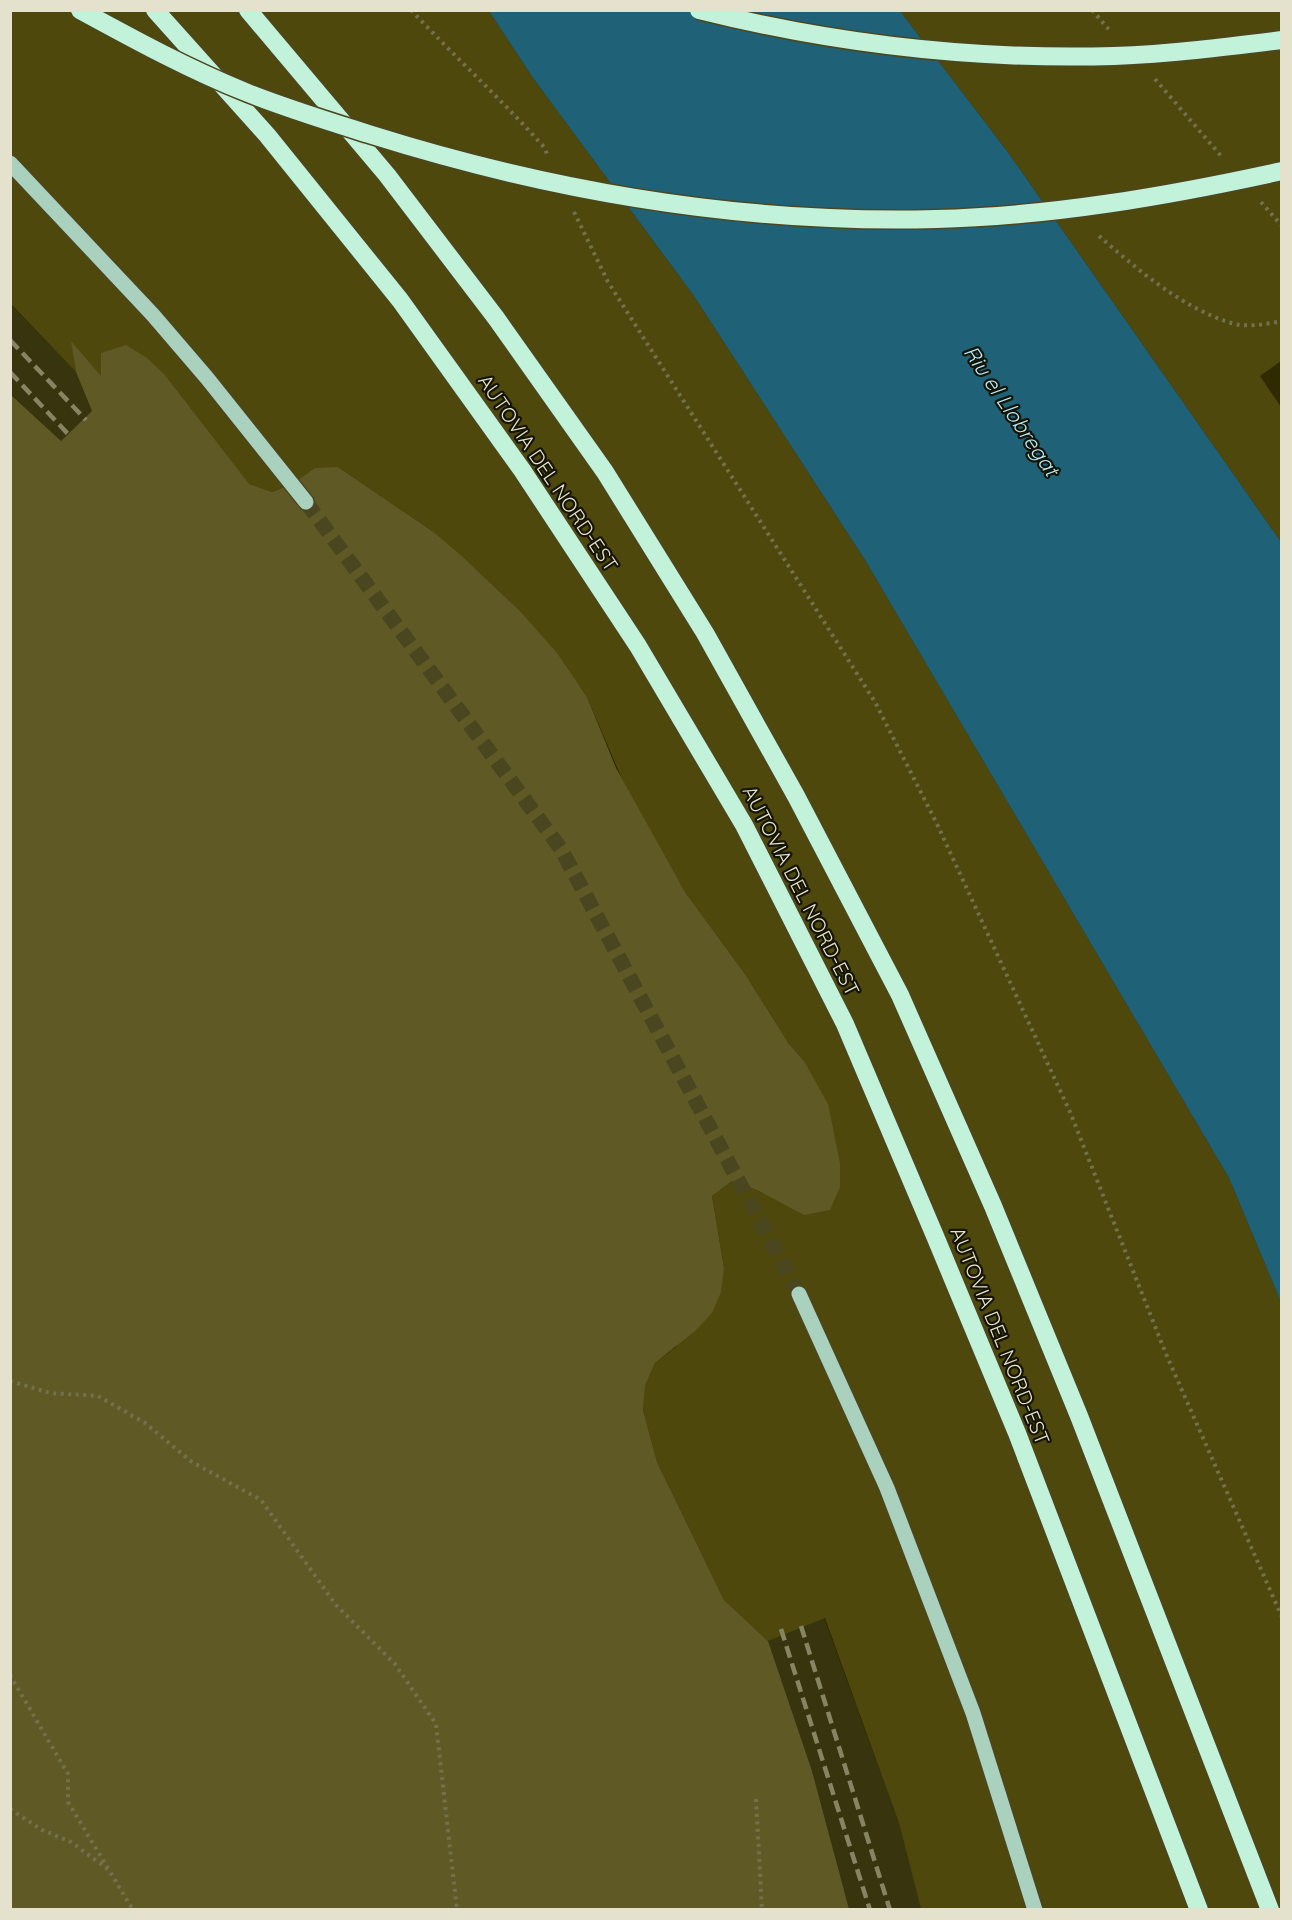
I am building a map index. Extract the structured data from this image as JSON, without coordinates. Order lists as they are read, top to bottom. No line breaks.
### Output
{"streets":{"highway":["AUTOVIA DEL NORD-EST"]},"water":["Riu el Llobregat"]}
